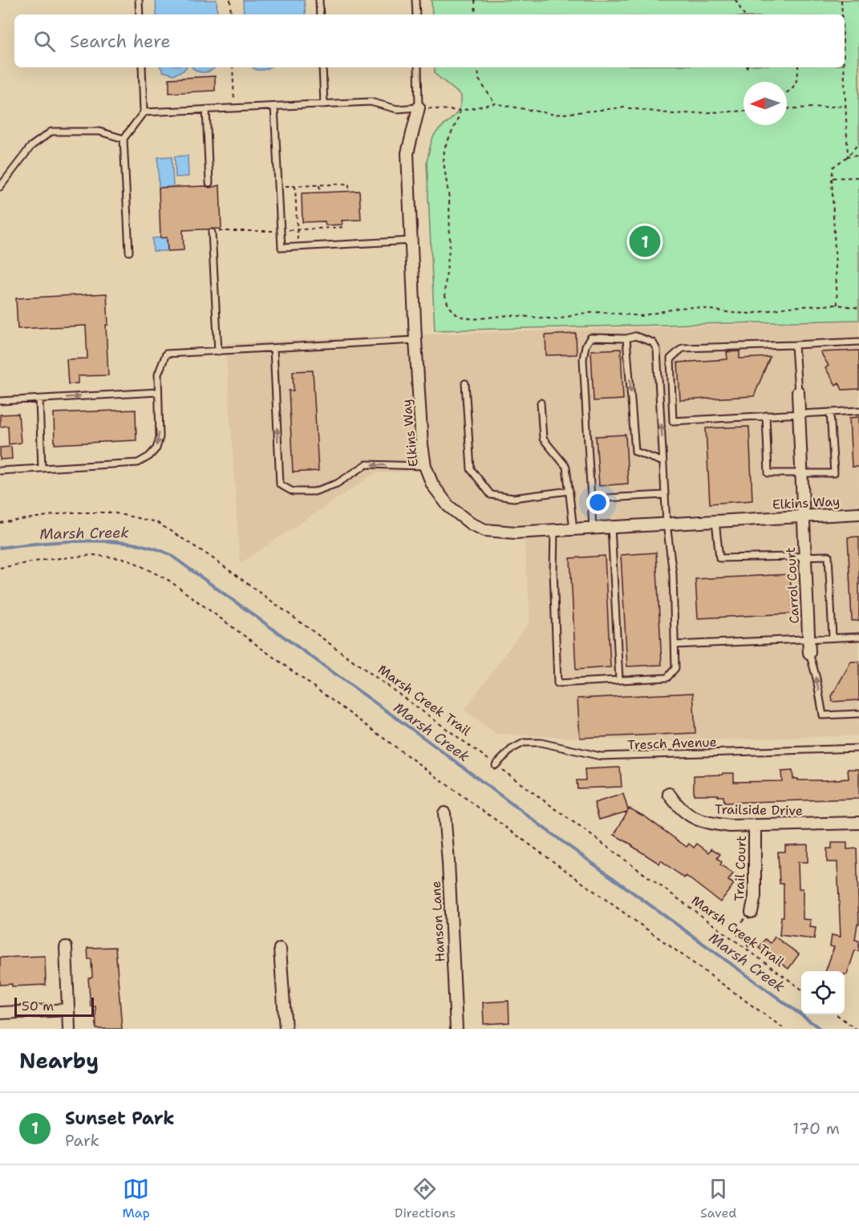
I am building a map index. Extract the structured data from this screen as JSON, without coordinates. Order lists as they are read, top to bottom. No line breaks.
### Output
{"streets":{"street":["Elkins Way","Carrol Court","Trailside Drive","Trail Court","Hanson Lane"],"lane":["Tresch Avenue"],"path":["Marsh Creek Trail"]},"crossings":[["Elkins Way","Carrol Court"],["Marsh Creek Trail","Tresch Avenue"],["Trailside Drive","Trail Court"]],"water":["Marsh Creek"],"scale_bar":"50 m","north":"left","page":{"search":"Search here","pins":"1","scale":"50 m","heading":"Nearby","list":[{"mark":"1","name":"Sunset Park","note":"Park","value":"170 m"}],"nav":["Map","Directions","Saved"]}}
